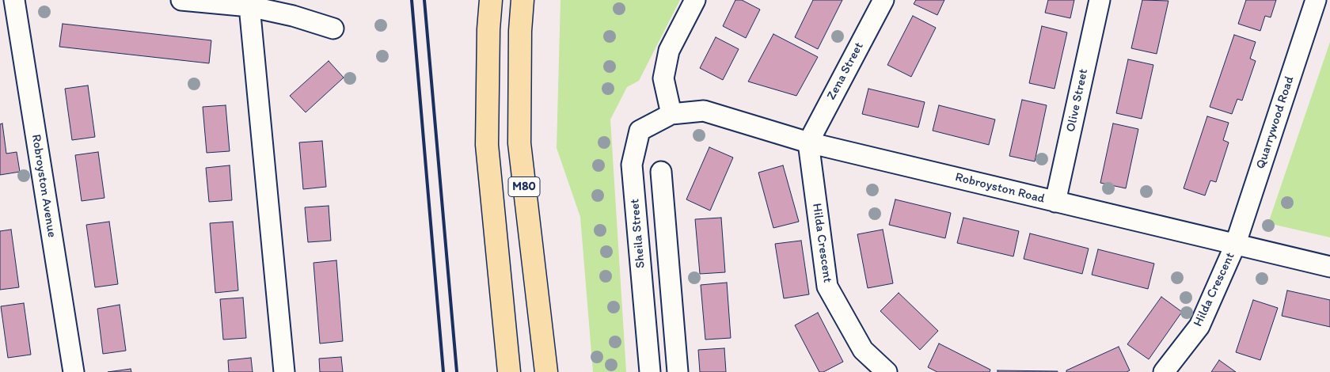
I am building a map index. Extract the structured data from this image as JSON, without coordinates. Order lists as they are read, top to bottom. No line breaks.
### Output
{"streets":{"highway":["M80"],"street":["Zena Street","Olive Street","Quarrywood Road","Robroyston Avenue","Robroyston Road","Sheila Street","Hilda Crescent"]},"crossings":[["Zena Street","Robroyston Road"],["Zena Street","Hilda Crescent"],["Olive Street","Robroyston Road"],["Quarrywood Road","Robroyston Road"],["Quarrywood Road","Hilda Crescent"],["Robroyston Road","Sheila Street"],["Robroyston Road","Hilda Crescent"]]}
